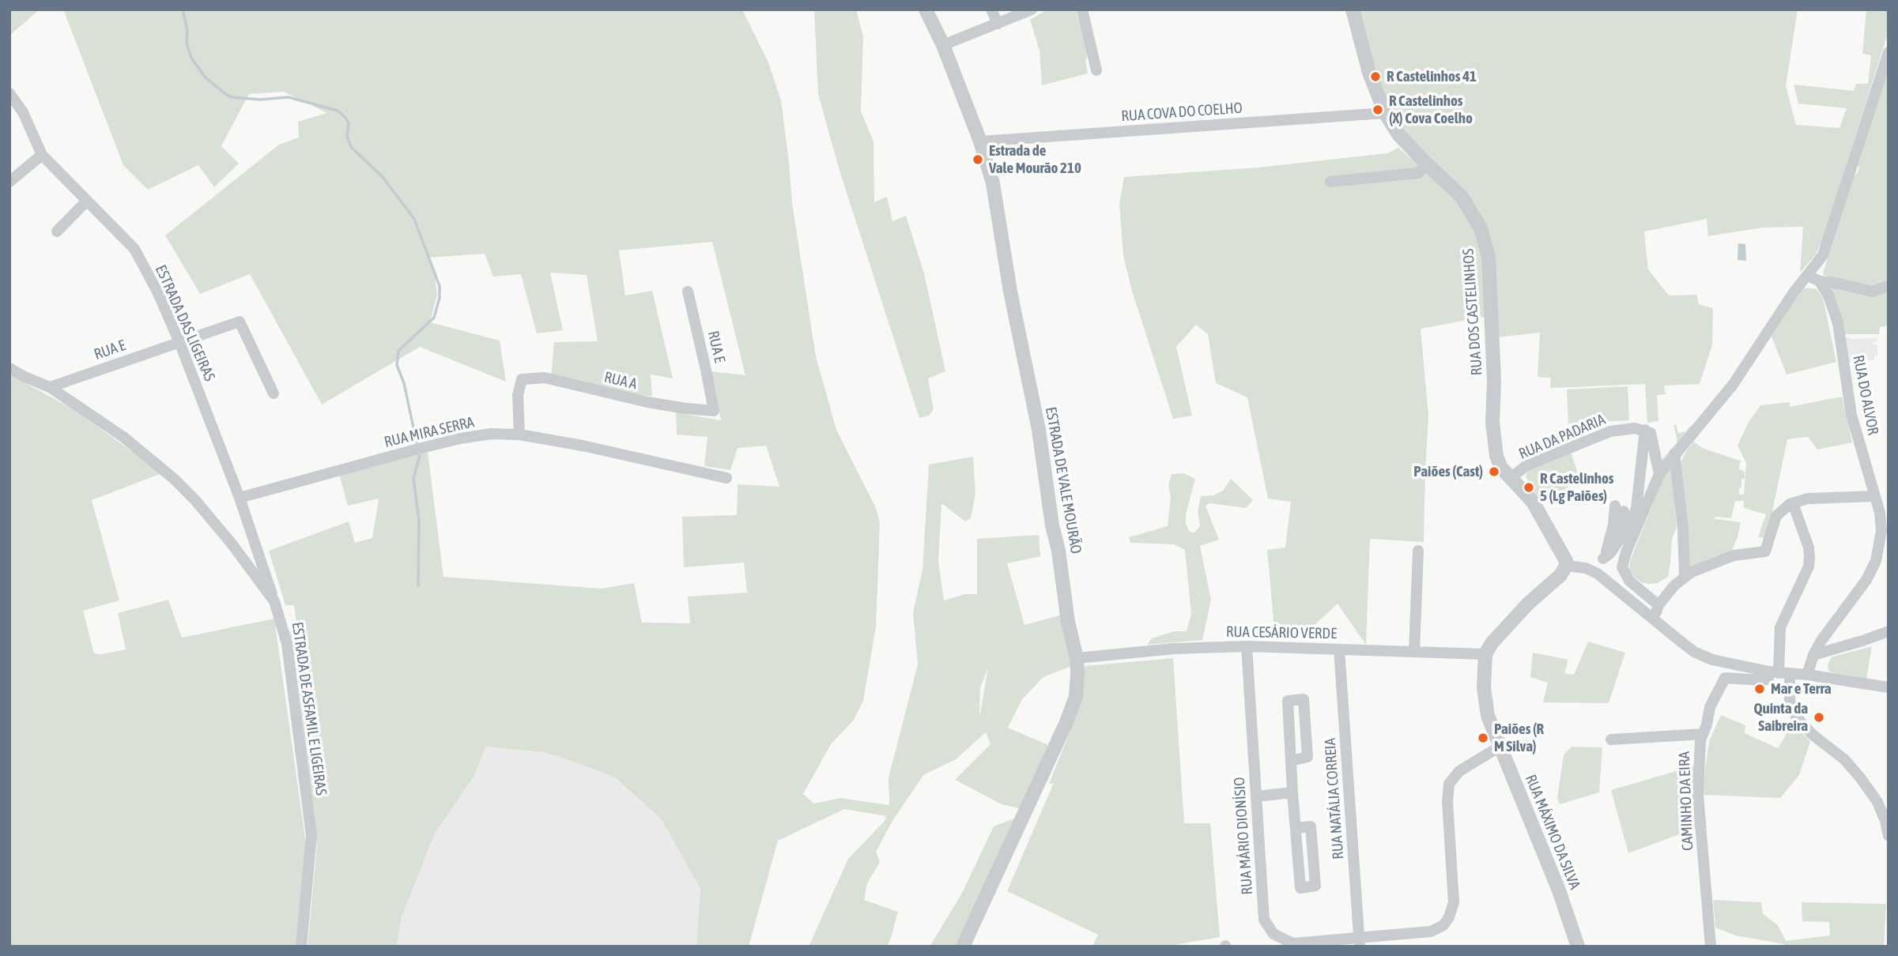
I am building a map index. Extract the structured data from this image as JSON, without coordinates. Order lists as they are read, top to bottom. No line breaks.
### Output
{"streets":{"street":["RUA COVA DO COELHO","RUA DOS CASTELINHOS","ESTRADA DAS LIGEIRAS","RUA E","RUA A","RUA DO ALVOR","RUA MIRA SERRA","RUA DA PADARIA","ESTRADA DE VALE MOURÃO","RUA CESÁRIO VERDE","ESTRADA DE ASFAMIL E LIGEIRAS","RUA NATÁLIA CORREIA","CAMINHO DA EIRA","RUA MÁXIMO DA SILVA","RUA MÁRIO DIONÍSIO"]},"crossings":[["RUA COVA DO COELHO","RUA DOS CASTELINHOS"],["RUA COVA DO COELHO","ESTRADA DE VALE MOURÃO"],["RUA DOS CASTELINHOS","RUA DA PADARIA"],["ESTRADA DAS LIGEIRAS","RUA E"],["ESTRADA DAS LIGEIRAS","RUA MIRA SERRA"],["ESTRADA DAS LIGEIRAS","ESTRADA DE ASFAMIL E LIGEIRAS"],["RUA E","RUA A"],["RUA E","ESTRADA DE ASFAMIL E LIGEIRAS"],["RUA A","RUA MIRA SERRA"],["ESTRADA DE VALE MOURÃO","RUA CESÁRIO VERDE"],["RUA CESÁRIO VERDE","RUA NATÁLIA CORREIA"],["RUA CESÁRIO VERDE","RUA MÁXIMO DA SILVA"],["RUA CESÁRIO VERDE","RUA MÁRIO DIONÍSIO"],["RUA NATÁLIA CORREIA","RUA MÁRIO DIONÍSIO"]],"places":["R Castelinhos 41","R Castelinhos (X) Cova Coelho","Estrada de Vale Mourão 210","Paiões (Cast)","R Castelinhos 5 (Lg Paiões)","Mar e Terra","Quinta da Saibreira","Paiões (R M Silva)"]}
